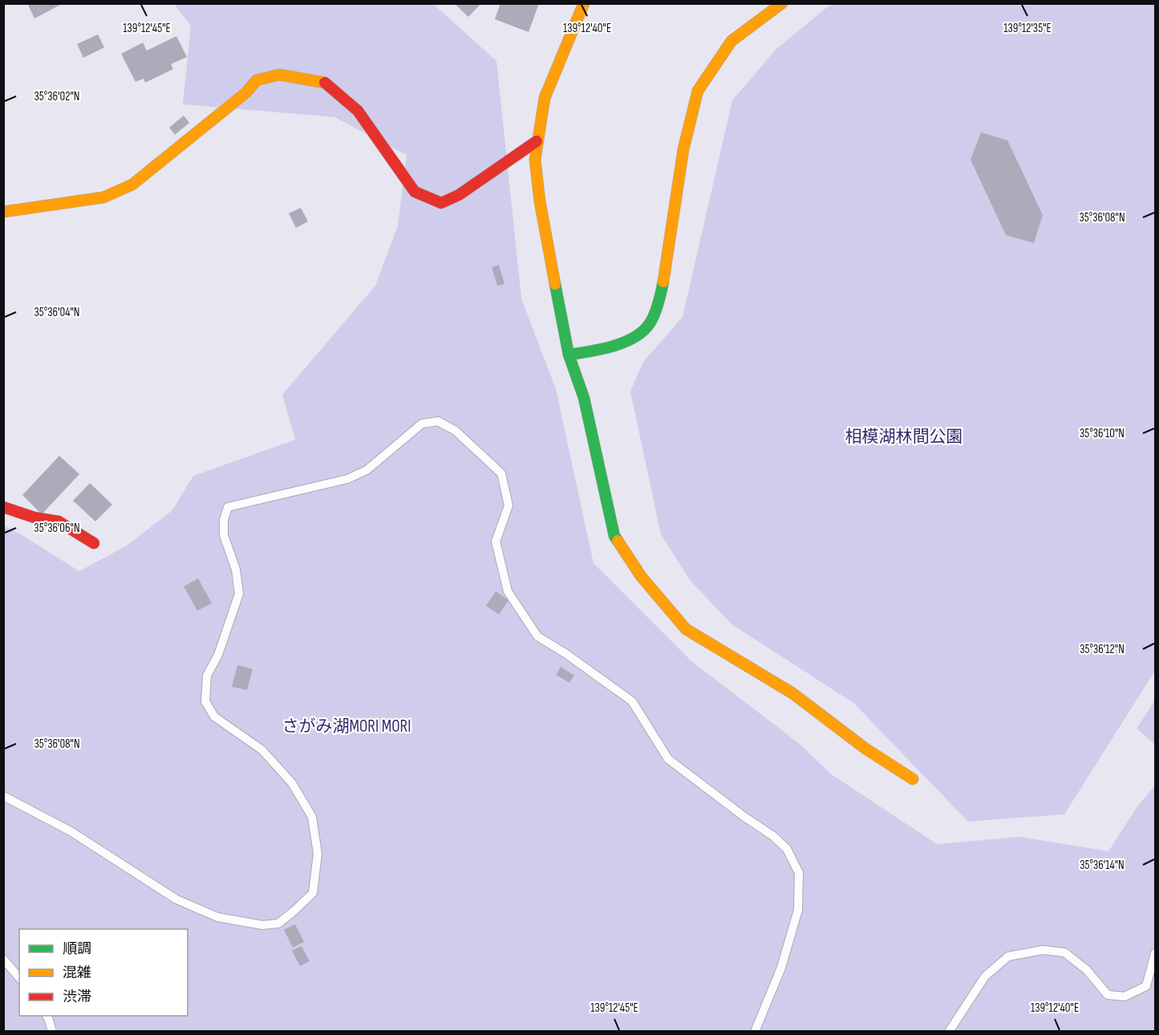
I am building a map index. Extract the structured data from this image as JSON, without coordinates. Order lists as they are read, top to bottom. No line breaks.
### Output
{"parks":["相模湖林間公園","さがみ湖MORI MORI"],"legend":["順調","混雑","渋滞"],"coordinates":["139°12'45\"E","139°12'40\"E","139°12'35\"E","35°36'02\"N","35°36'08\"N","35°36'04\"N","35°36'10\"N","35°36'06\"N","35°36'12\"N","35°36'14\"N"]}
